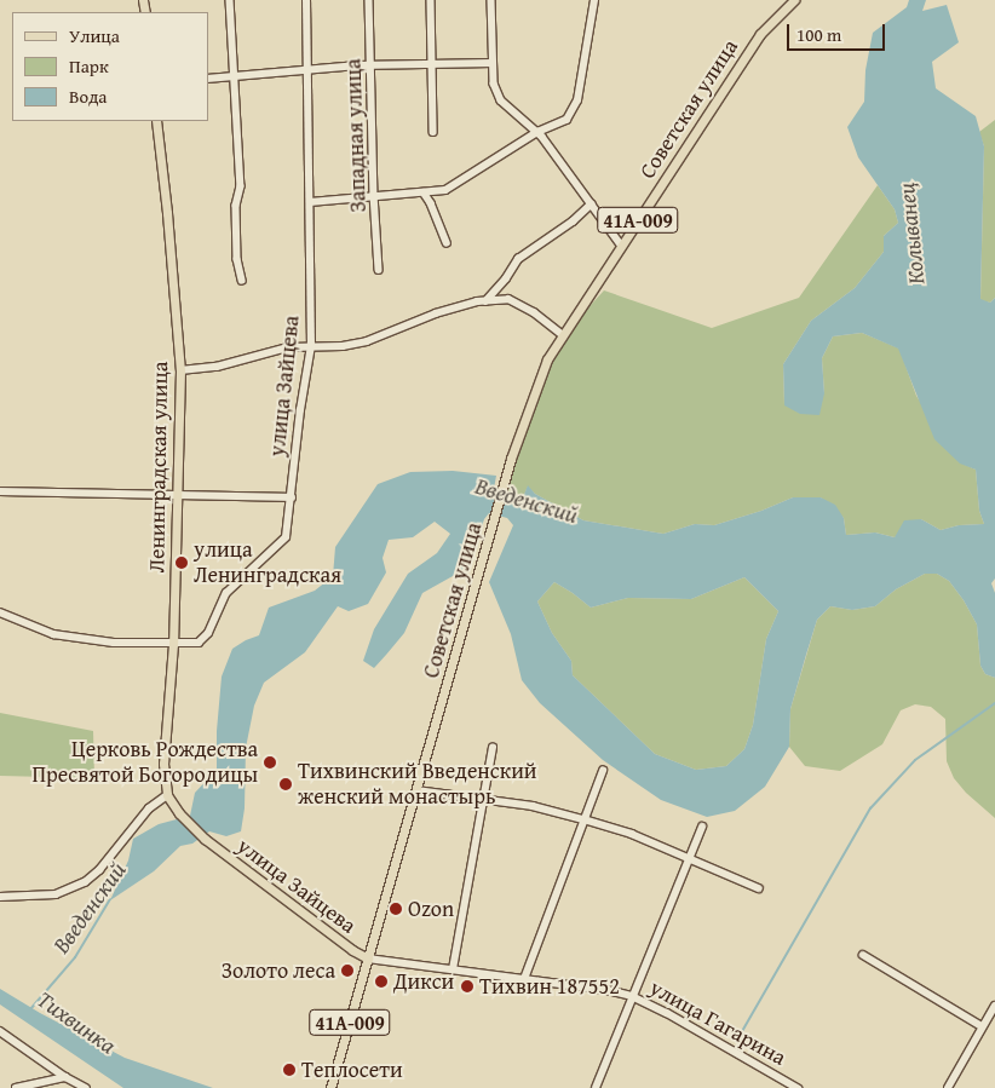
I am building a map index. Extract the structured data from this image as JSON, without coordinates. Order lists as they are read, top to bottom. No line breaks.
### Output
{"streets":{"main road":["Советская улица","41А-009","улица Зайцева","Ленинградская улица"],"street":["Западная улица","улица Гагарина"]},"crossings":[["Советская улица","41А-009"],["Советская улица","улица Зайцева"],["Советская улица","улица Гагарина"],["41А-009","улица Зайцева"],["41А-009","улица Гагарина"],["улица Зайцева","Ленинградская улица"],["улица Зайцева","улица Гагарина"]],"water":["Колыванец","Введенский","Тихвинка"],"places":["улица Ленинградская","Церковь Рождества Пресвятой Богородицы","Тихвинский Введенский женский монастырь","Ozon","Золото леса","Дикси","Тихвин 187552","Теплосети"],"legend":["Улица","Парк","Вода"],"scale_bar":"100 m"}
